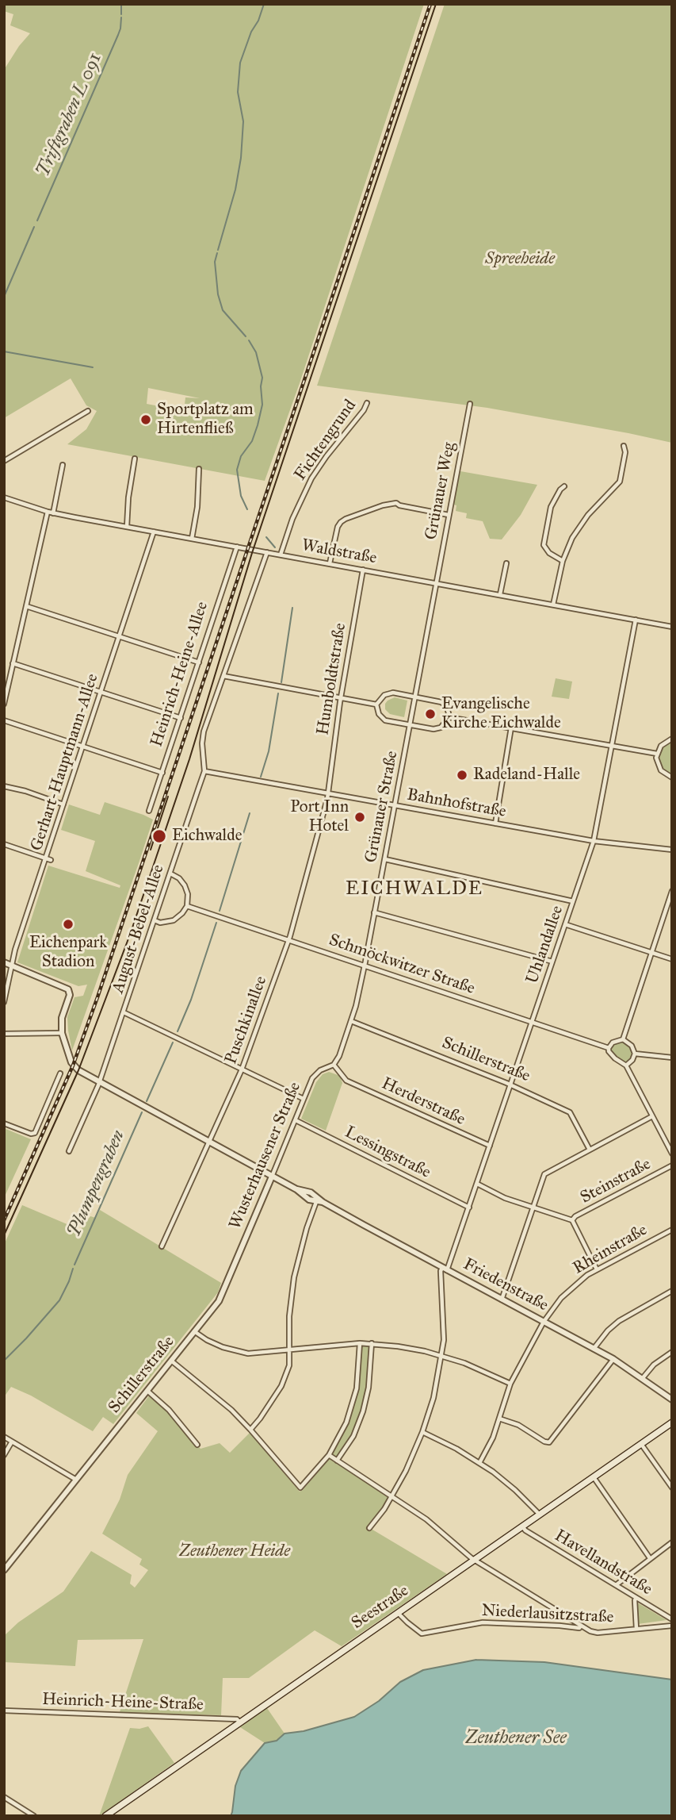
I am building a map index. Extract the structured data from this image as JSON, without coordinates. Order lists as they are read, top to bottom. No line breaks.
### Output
{"streets":{"main road":["Seestraße"],"street":["Fichtengrund","Grünauer Weg","Waldstraße","Heinrich-Heine-Allee","Humboldtstraße","Gerhart-Hauptmann-Allee","Bahnhofstraße","Grünauer Straße","August-Bebel-Allee","Uhlandallee","Schmöckwitzer Straße","Puschkinallee","Schillerstraße","Herderstraße","Lessingstraße","Wusterhausener Straße","Steinstraße","Rheinstraße","Friedenstraße","Havellandstraße","Niederlausitzstraße","Heinrich-Heine-Straße"]},"crossings":[["Fichtengrund","Waldstraße"],["Grünauer Weg","Waldstraße"],["Grünauer Weg","Grünauer Straße"],["Waldstraße","Heinrich-Heine-Allee"],["Waldstraße","Humboldtstraße"],["Waldstraße","Gerhart-Hauptmann-Allee"],["Waldstraße","Grünauer Straße"],["Waldstraße","August-Bebel-Allee"],["Waldstraße","Uhlandallee"],["Humboldtstraße","Bahnhofstraße"],["Humboldtstraße","Puschkinallee"],["Bahnhofstraße","Grünauer Straße"],["Bahnhofstraße","August-Bebel-Allee"],["Bahnhofstraße","Uhlandallee"],["Bahnhofstraße","Puschkinallee"],["Grünauer Straße","Schmöckwitzer Straße"],["Grünauer Straße","Schillerstraße"],["Grünauer Straße","Herderstraße"],["Grünauer Straße","Wusterhausener Straße"],["August-Bebel-Allee","Friedenstraße"],["Uhlandallee","Schmöckwitzer Straße"],["Uhlandallee","Schillerstraße"],["Uhlandallee","Herderstraße"],["Uhlandallee","Lessingstraße"],["Uhlandallee","Friedenstraße"],["Schmöckwitzer Straße","Puschkinallee"],["Puschkinallee","Friedenstraße"],["Schillerstraße","Wusterhausener Straße"],["Herderstraße","Wusterhausener Straße"],["Lessingstraße","Wusterhausener Straße"],["Wusterhausener Straße","Friedenstraße"],["Rheinstraße","Friedenstraße"],["Havellandstraße","Seestraße"],["Seestraße","Niederlausitzstraße"],["Seestraße","Heinrich-Heine-Straße"]],"districts":["EICHWALDE"],"water":["Triftgraben L 091","Plumpengraben","Zeuthener See"],"parks":["Spreeheide","Zeuthener Heide"],"places":["Sportplatz am Hirtenfließ","Evangelische Kirche Eichwalde","Radeland-Halle","Port Inn Hotel","Eichwalde","Eichenpark Stadion"]}
